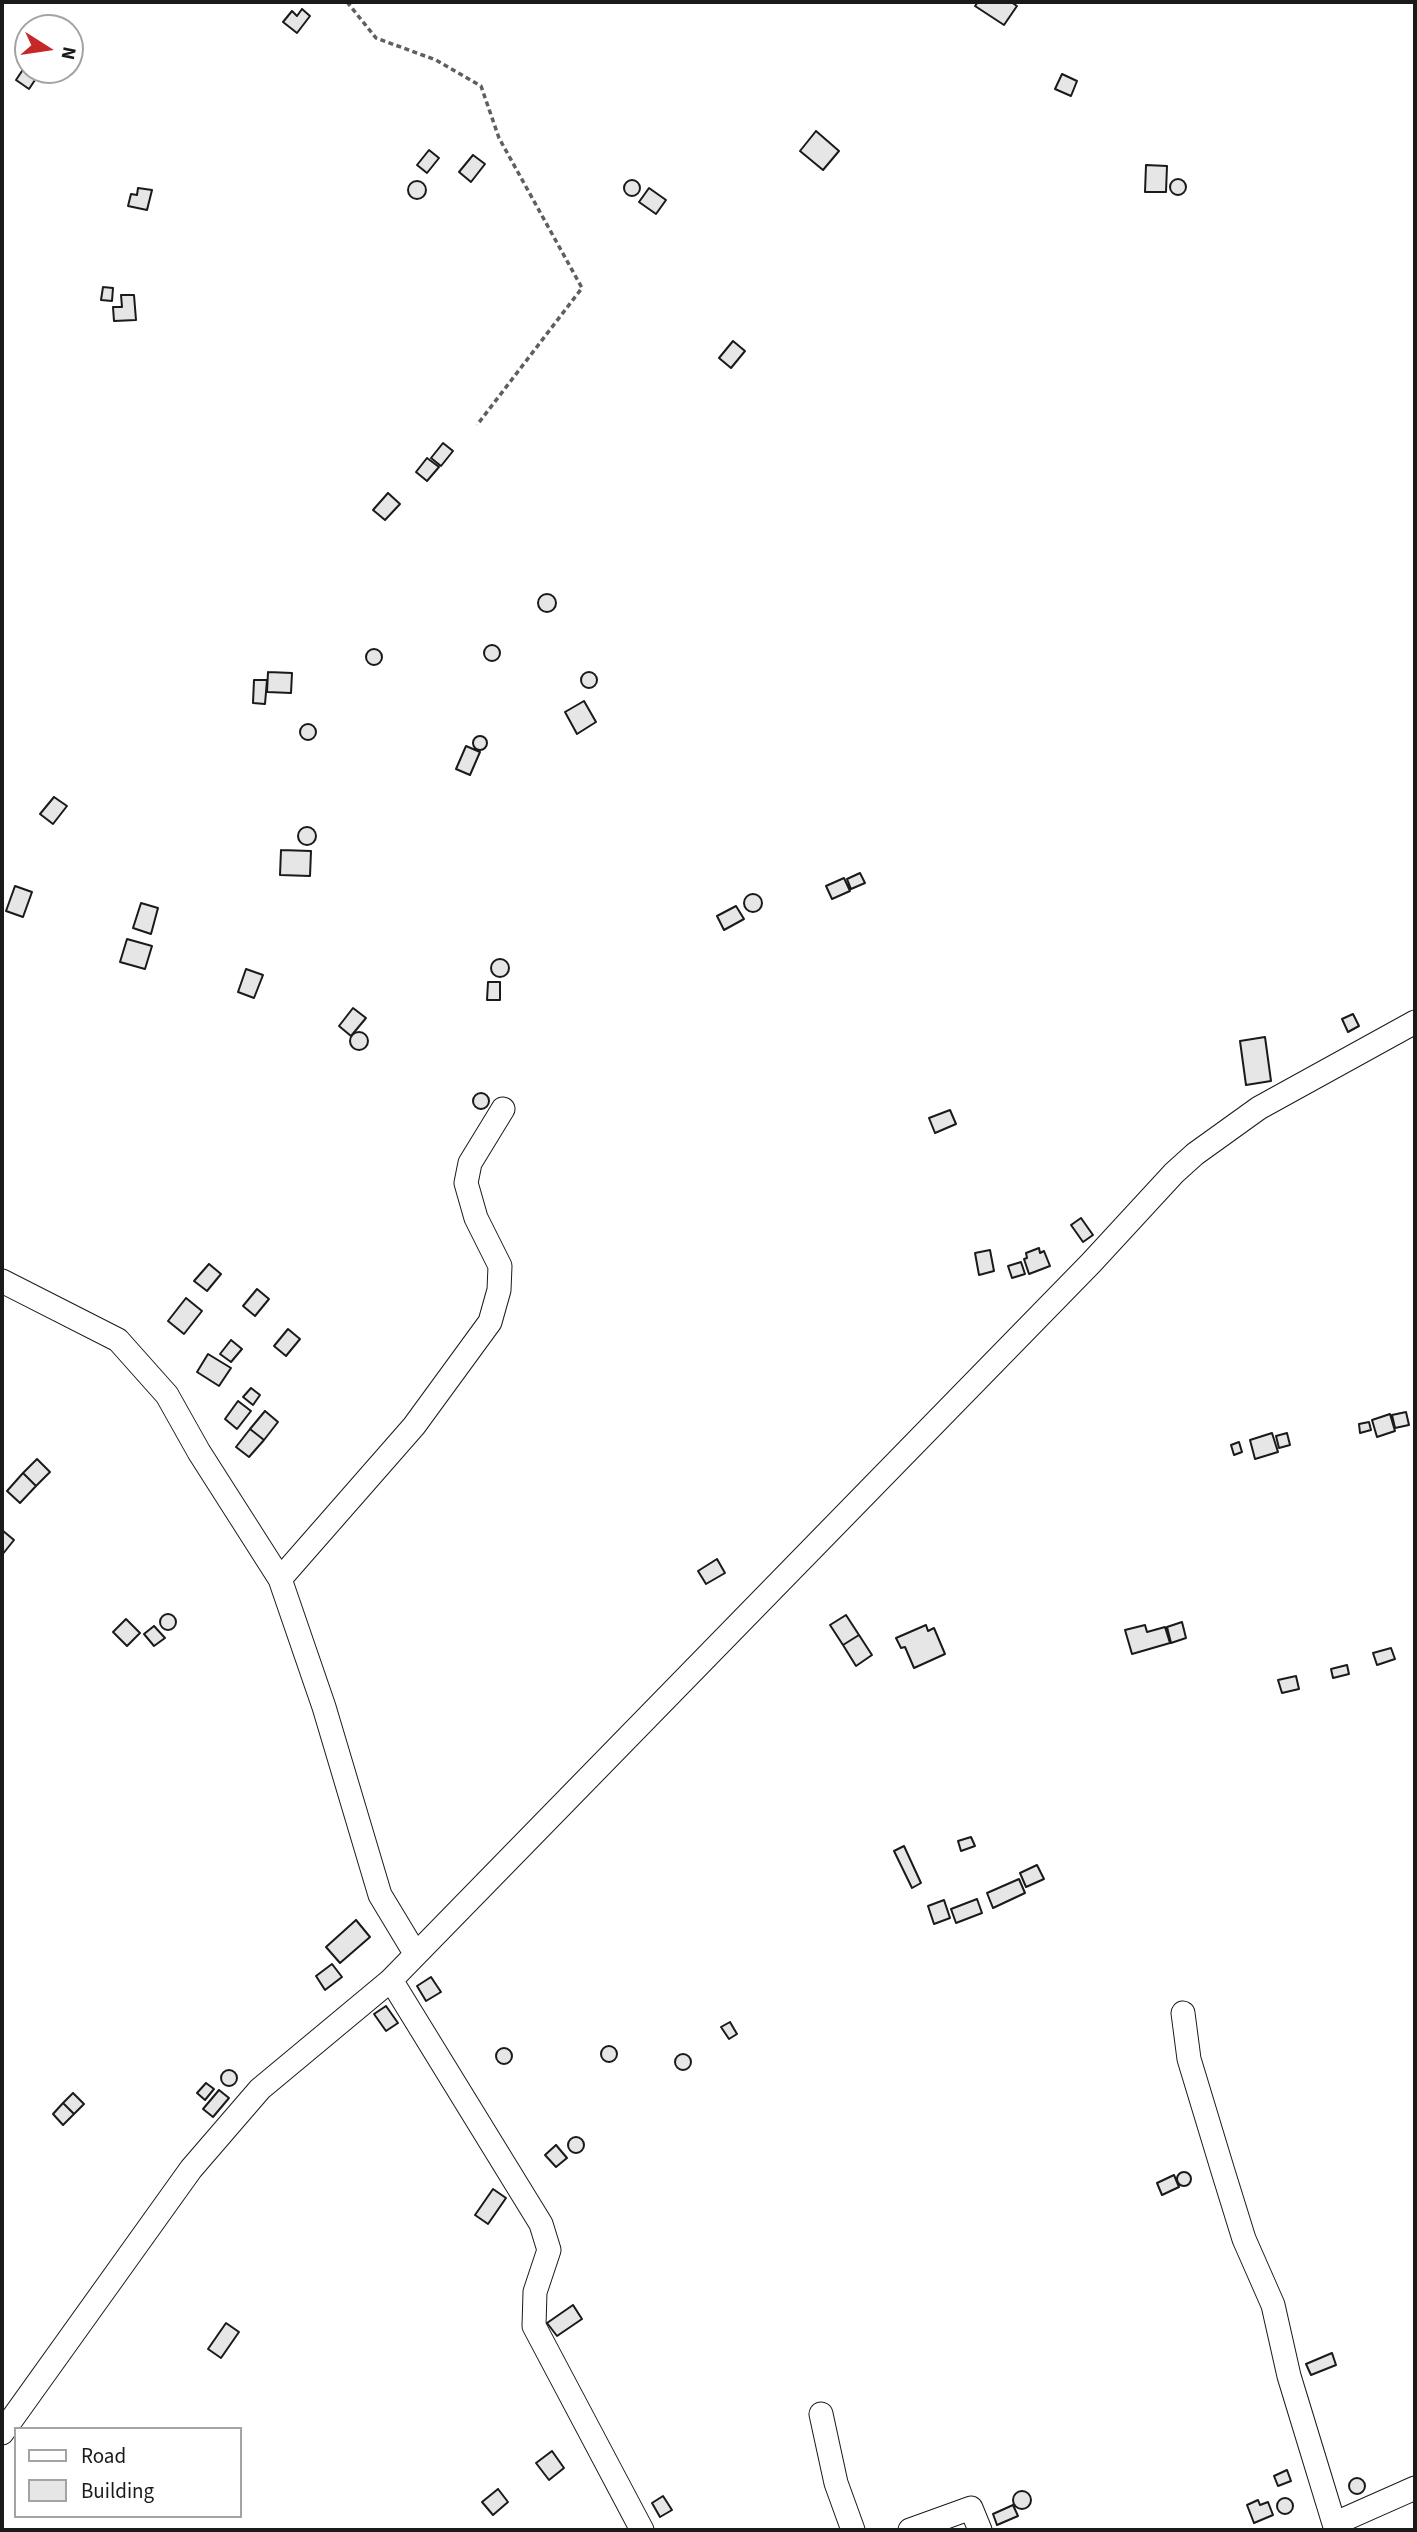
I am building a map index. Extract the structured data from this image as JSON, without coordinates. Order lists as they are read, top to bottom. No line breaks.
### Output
{"legend":["Road","Building"],"north":"right"}
